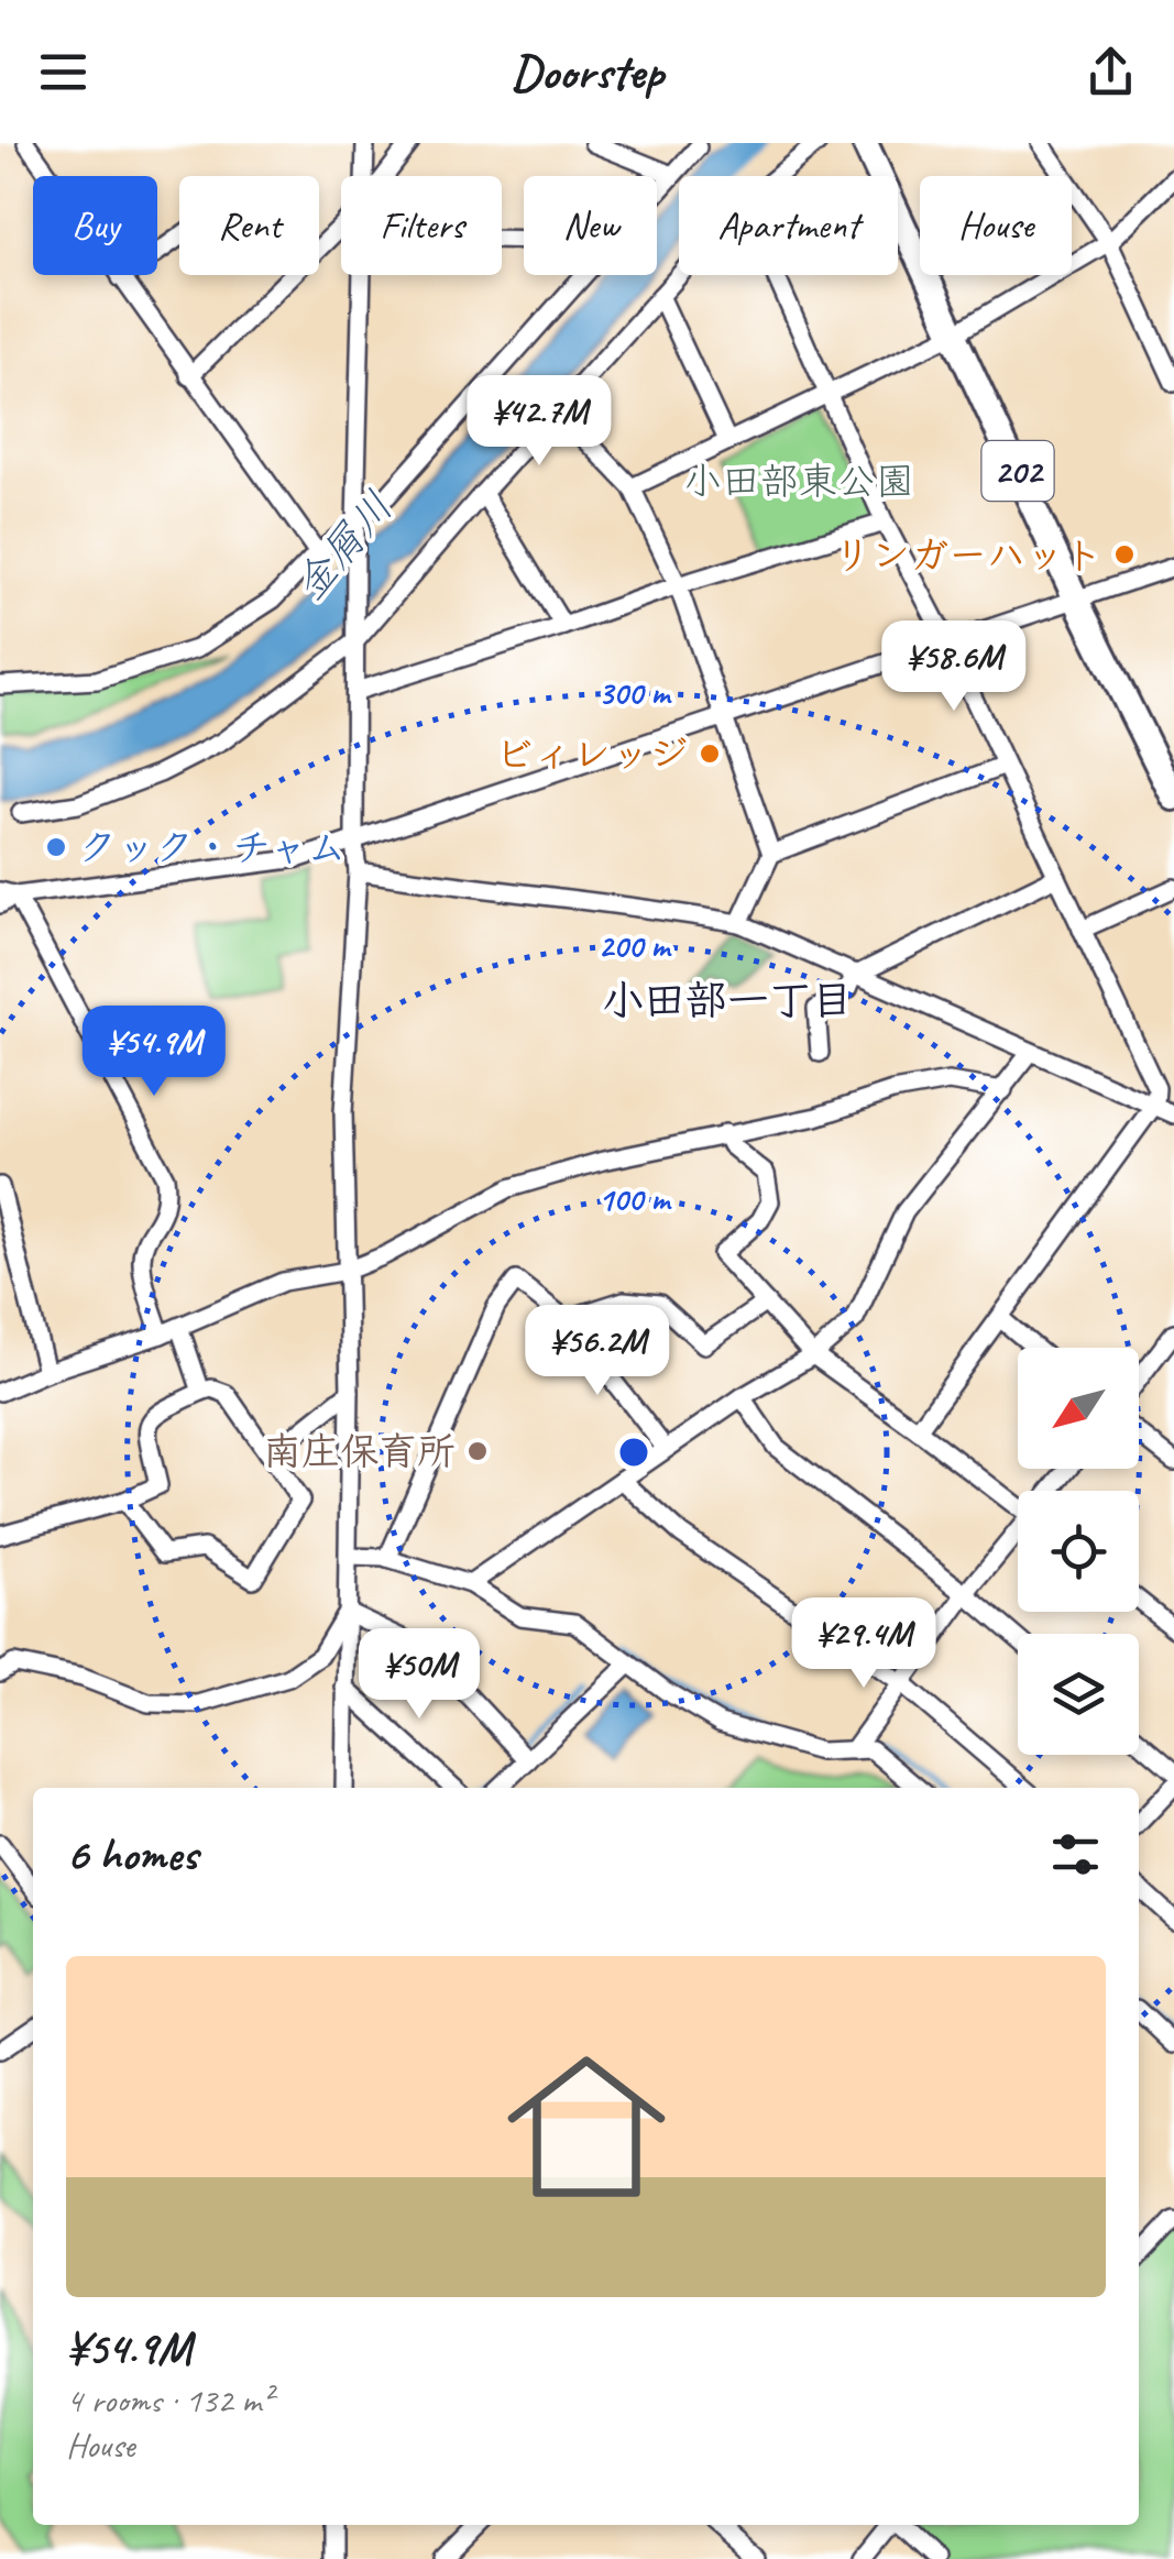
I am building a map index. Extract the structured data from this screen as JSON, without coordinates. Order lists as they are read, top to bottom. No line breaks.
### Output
{"streets":{"highway":["202"]},"districts":["小田部一丁目"],"water":["金屑川"],"parks":["小田部東公園"],"places":["リンガーハット","ビィレッジ","クック・チャム","南庄保育所"],"north":"bottom left","page":{"header":"Doorstep","chip":["Buy","Rent","Filters","New","Apartment","House"],"price":["¥42.7M","¥58.6M","¥54.9M","¥56.2M","¥29.4M","¥50M"],"heading":"6 homes","list":[{"name":"¥54.9M","note":"4 rooms · 132 m² · House"}]},"rings":["300 m","200 m","100 m"]}
